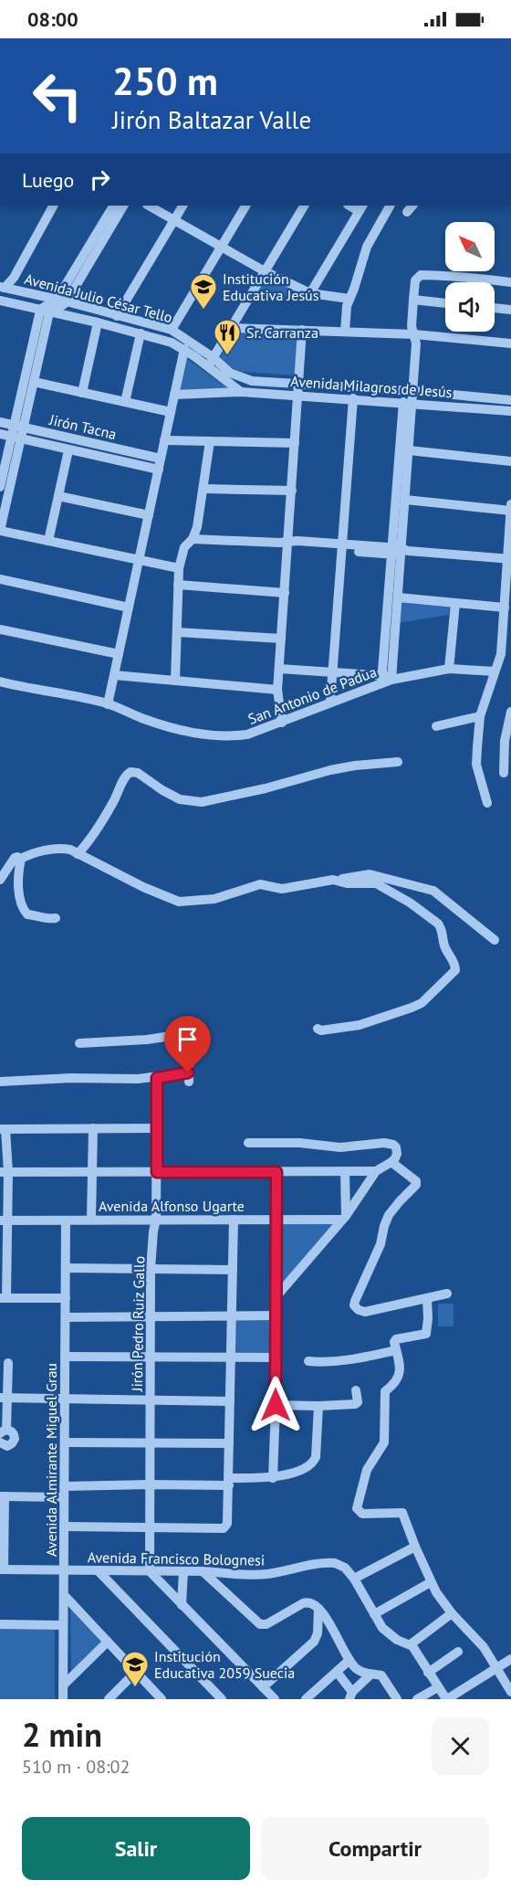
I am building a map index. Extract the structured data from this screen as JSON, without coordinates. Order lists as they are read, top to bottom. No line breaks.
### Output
{"streets":{"street":["Avenida Julio César Tello","Avenida Milagros de Jesús","Jirón Tacna","San Antonio de Padua","Avenida Alfonso Ugarte","Jirón Pedro Ruiz Gallo","Avenida Almirante Miguel Grau","Avenida Francisco Bolognesi"]},"crossings":[["Avenida Julio César Tello","Avenida Milagros de Jesús"],["Avenida Alfonso Ugarte","Jirón Pedro Ruiz Gallo"],["Avenida Alfonso Ugarte","Avenida Almirante Miguel Grau"],["Jirón Pedro Ruiz Gallo","Avenida Francisco Bolognesi"],["Avenida Almirante Miguel Grau","Avenida Francisco Bolognesi"]],"places":{"school or university":["Institución Educativa Jesús","Institución Educativa 2059 Suecia"],"restaurant":["Sr. Carranza"]},"north":"top left","page":{"status":"08:00","turn":["250 m","Jirón Baltazar Valle"],"then":"Luego","heading":["2 min","510 m · 08:02"],"buttons":["Salir","Compartir"]}}
